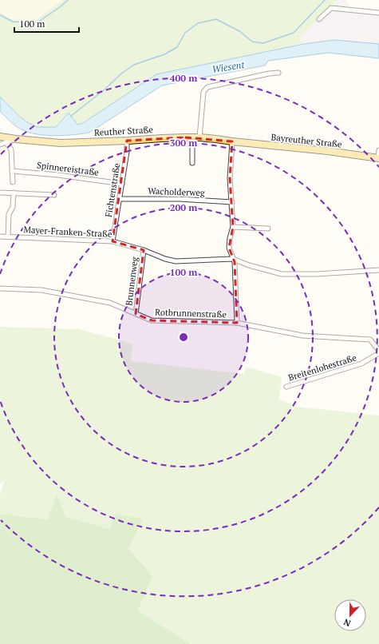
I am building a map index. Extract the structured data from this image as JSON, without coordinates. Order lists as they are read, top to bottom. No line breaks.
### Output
{"streets":{"main road":["Reuther Straße","Bayreuther Straße"],"street":["Spinnereistraße","Fichtenstraße","Wacholderweg","Mayer-Franken-Straße","Brunnenweg","Rotbrunnenstraße","Breitenlohestraße"]},"crossings":[["Reuther Straße","Bayreuther Straße"],["Reuther Straße","Fichtenstraße"],["Spinnereistraße","Fichtenstraße"],["Fichtenstraße","Wacholderweg"],["Fichtenstraße","Mayer-Franken-Straße"],["Mayer-Franken-Straße","Brunnenweg"],["Brunnenweg","Rotbrunnenstraße"]],"water":["Wiesent"],"scale_bar":"100 m","north":"bottom","rings":["400 m","300 m","200 m","100 m"]}
